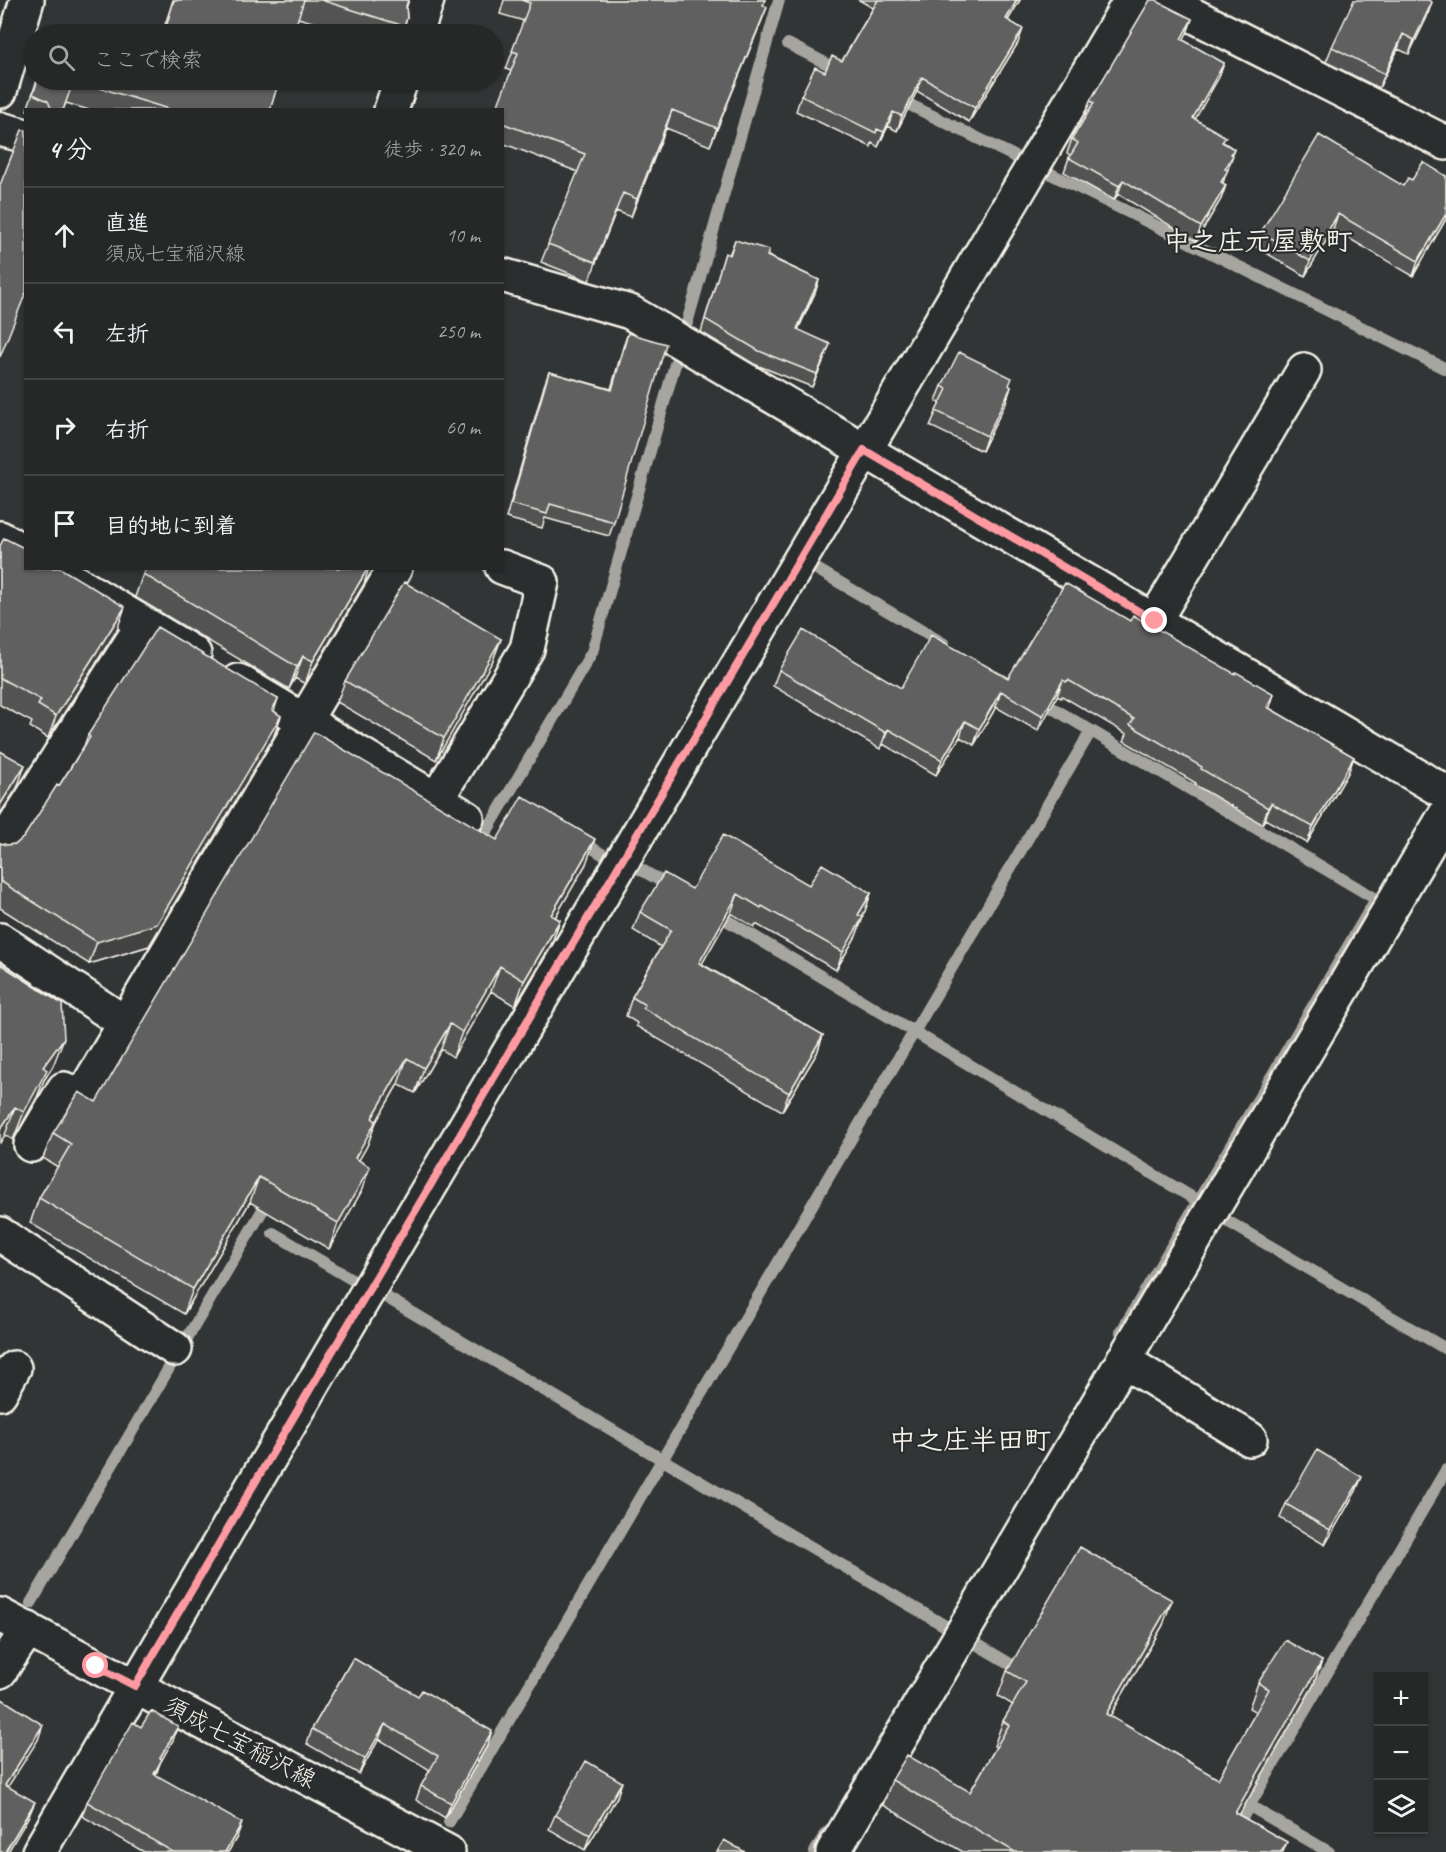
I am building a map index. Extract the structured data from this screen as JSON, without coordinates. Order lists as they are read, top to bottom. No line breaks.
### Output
{"streets":{"street":["須成七宝稲沢線"]},"districts":["中之庄元屋敷町","中之庄半田町"],"page":{"search":"ここで検索","heading":["4 分","徒歩 · 320 m"],"list":[["直進","須成七宝稲沢線","10 m"],["左折","250 m"],["右折","60 m"],"目的地に到着"],"map_buttons":["+","−"]}}
